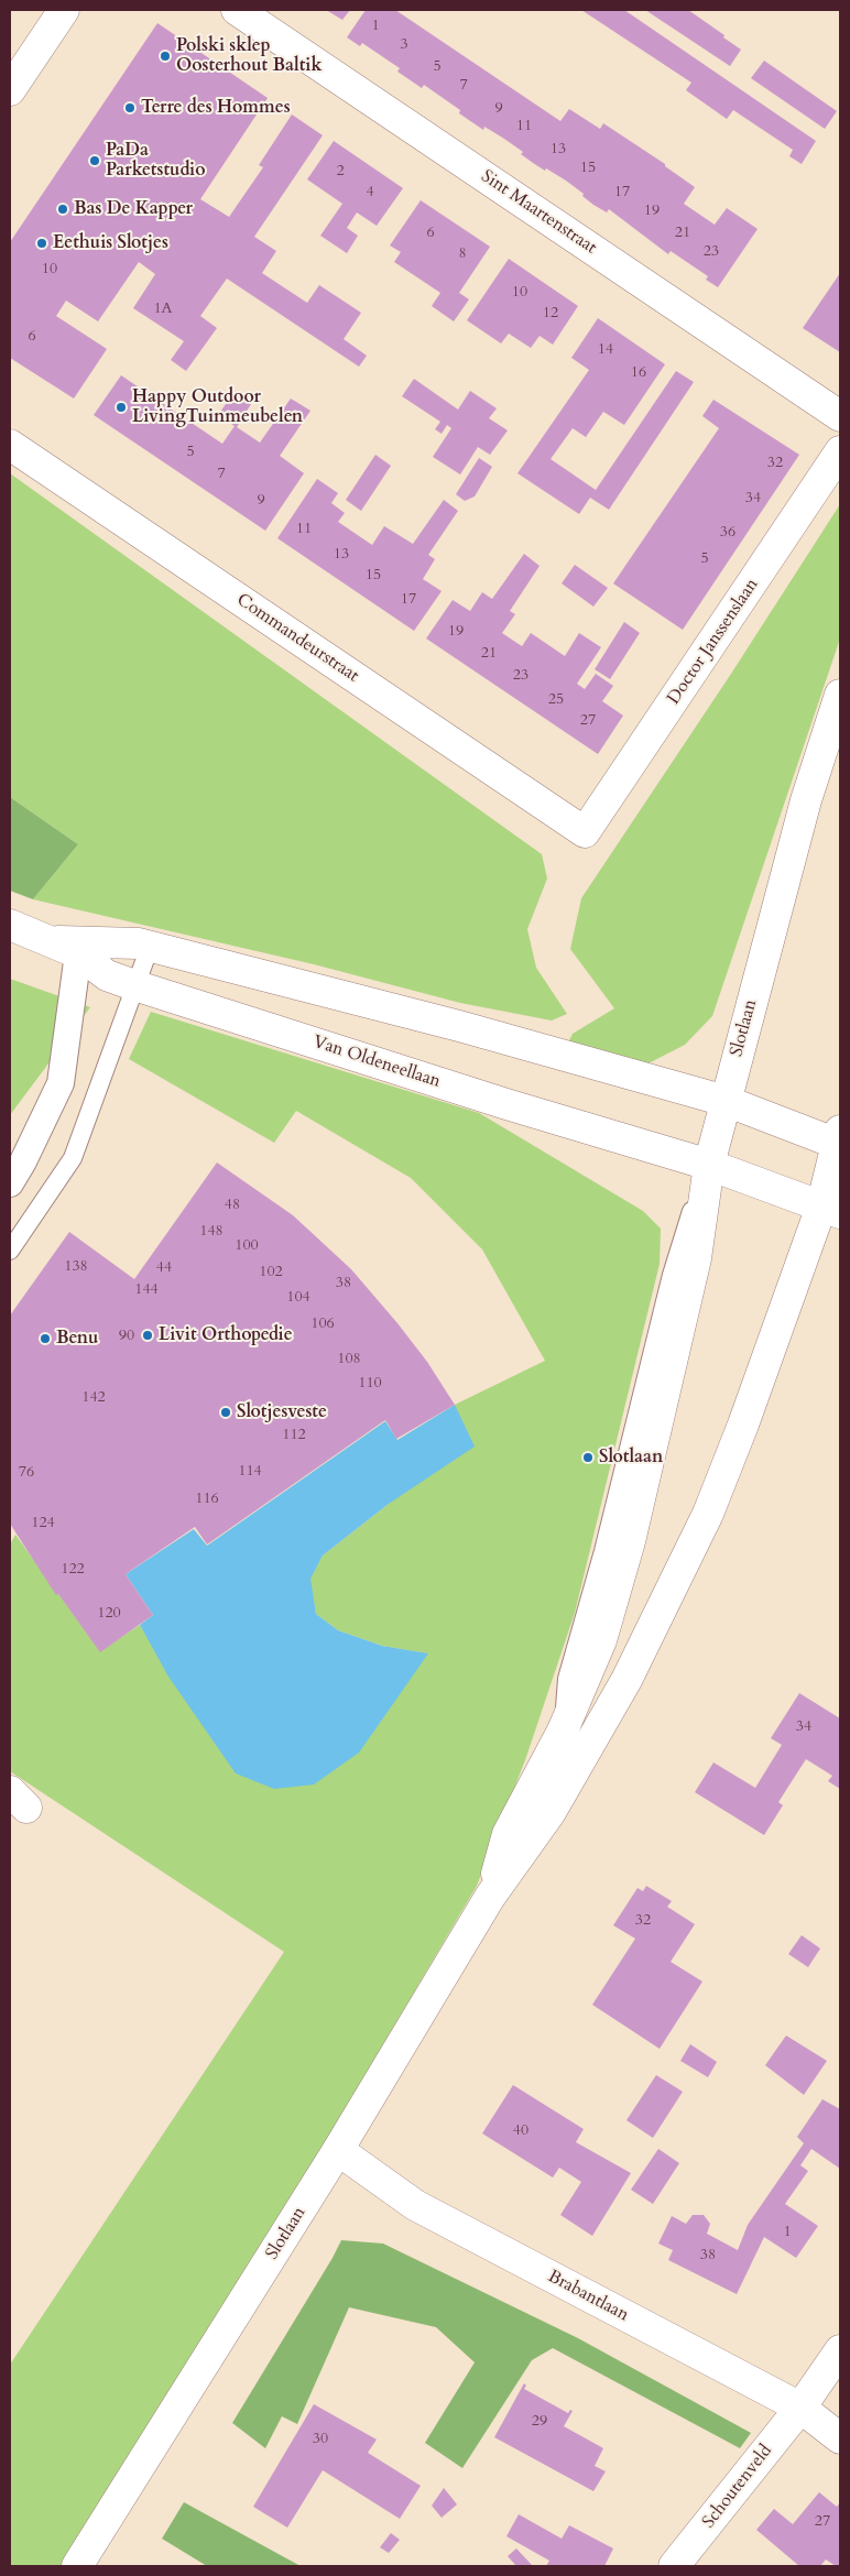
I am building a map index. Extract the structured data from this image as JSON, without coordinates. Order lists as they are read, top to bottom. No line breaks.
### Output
{"streets":{"street":["Sint Maartenstraat","Commandeurstraat","Doctor Janssenslaan","Slotlaan","Van Oldeneellaan","Brabantlaan","Schoutenveld"]},"crossings":[["Commandeurstraat","Doctor Janssenslaan"],["Slotlaan","Van Oldeneellaan"],["Slotlaan","Brabantlaan"],["Brabantlaan","Schoutenveld"]],"places":["Polski sklep Oosterhout Baltik","Terre des Hommes","PaDa Parketstudio","Bas De Kapper","Eethuis Slotjes","Happy Outdoor LivingTuinmeubelen","Livit Orthopedie","Benu","Slotjesveste","Slotlaan"],"house_numbers":["1","3","5","7","9","11","13","15","2","4","17","19","6","21","23","8","10","10","1A","12","6","14","16","5","32","7","34","9","11","36","13","5","15","17","19","21","23","25","27","48","148","100","138","44","102","38","144","104","106","90","108","110","142","112","114","76","116","124","122","120","34","32","40","1","38","29","30","27"]}
